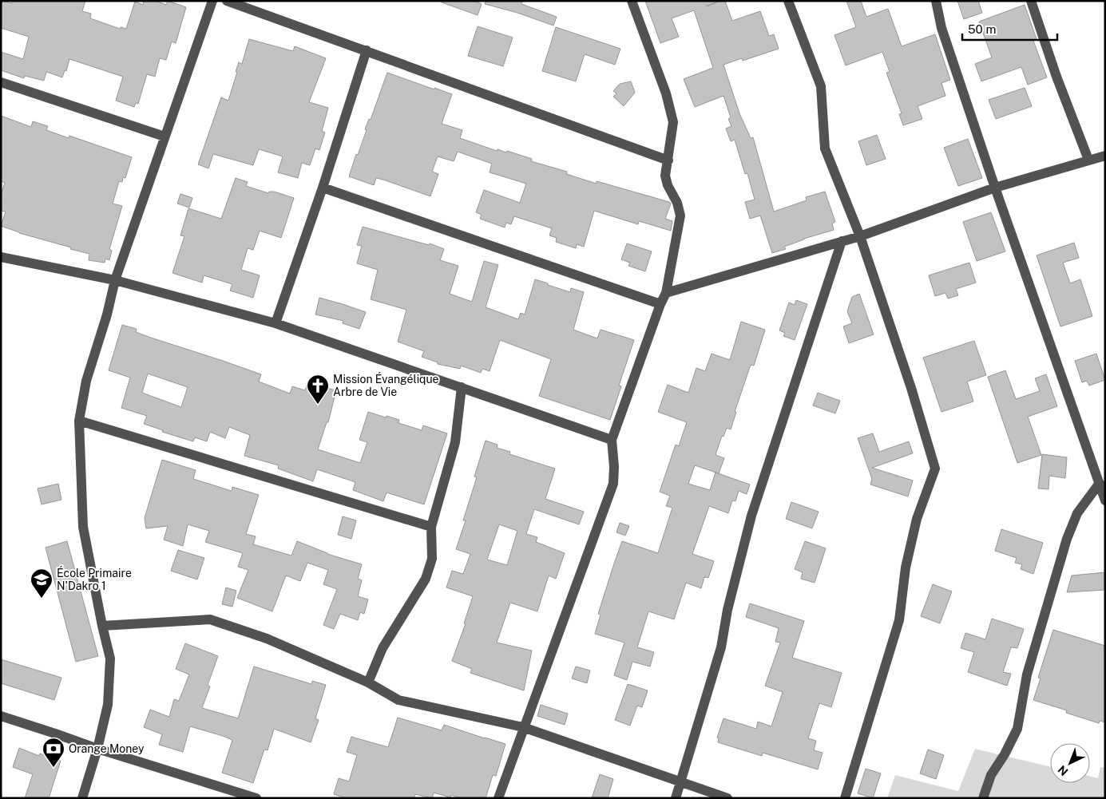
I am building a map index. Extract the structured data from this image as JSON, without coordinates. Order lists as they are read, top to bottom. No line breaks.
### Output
{"places":{"church":["Mission Évangélique Arbre de Vie"],"school or university":["École Primaire N'Dakro 1"],"bank":["Orange Money"]},"scale_bar":"50 m","north":"bottom left"}
